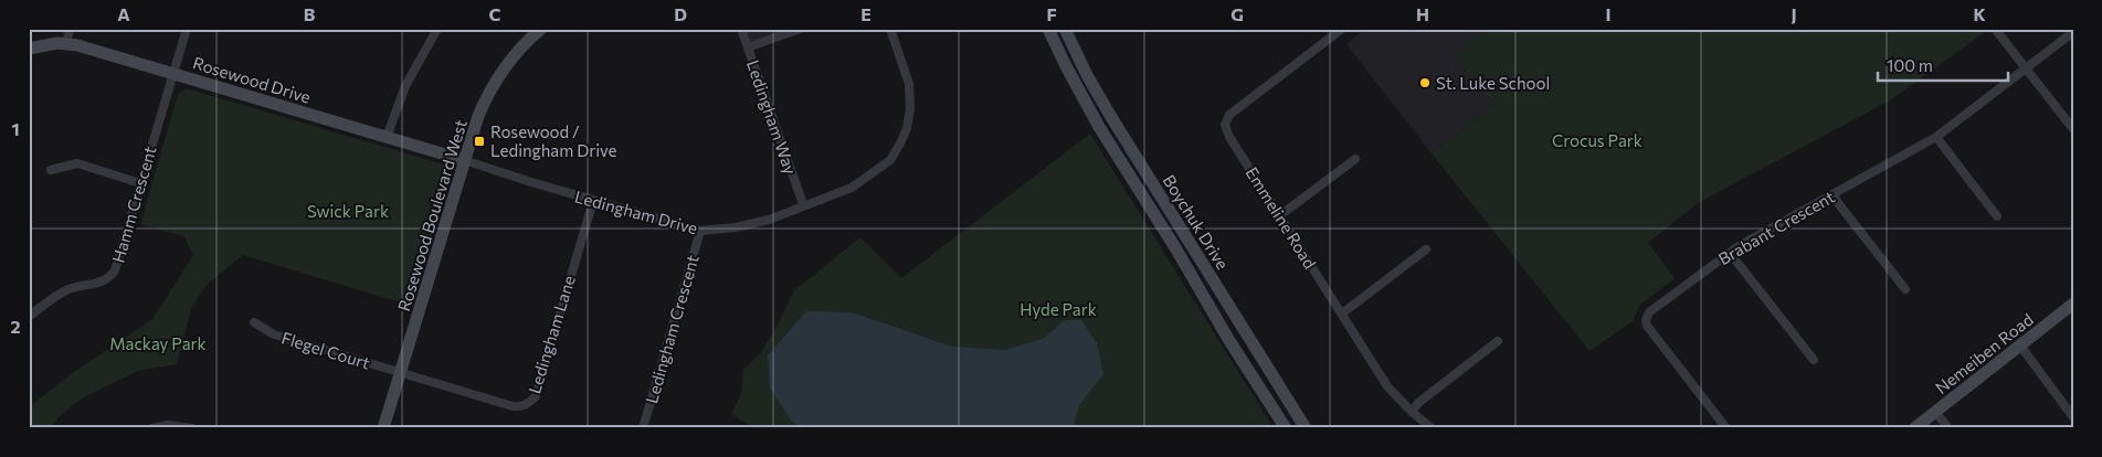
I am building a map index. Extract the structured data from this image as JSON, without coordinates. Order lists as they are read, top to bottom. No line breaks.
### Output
{"streets":{"street":["Rosewood Drive","Ledingham Way","Hamm Crescent","Ledingham Drive","Rosewood Boulevard West","Emmeline Road","Boychuk Drive","Brabant Crescent","Ledingham Crescent","Ledingham Lane","Flegel Court","Nemeiben Road"]},"crossings":[["Rosewood Drive","Hamm Crescent"],["Rosewood Drive","Ledingham Drive"],["Rosewood Drive","Rosewood Boulevard West"],["Ledingham Way","Ledingham Drive"],["Ledingham Drive","Rosewood Boulevard West"],["Ledingham Drive","Ledingham Crescent"],["Ledingham Drive","Ledingham Lane"],["Rosewood Boulevard West","Ledingham Lane"],["Rosewood Boulevard West","Flegel Court"],["Ledingham Lane","Flegel Court"]],"parks":["Crocus Park","Swick Park","Hyde Park","Mackay Park"],"places":{"other":["St. Luke School"],"transit":["Rosewood / Ledingham Drive"]},"scale_bar":"100 m","grid":{"columns":["A","B","C","D","E","F","G","H","I","J","K"],"rows":["1","2"]}}
